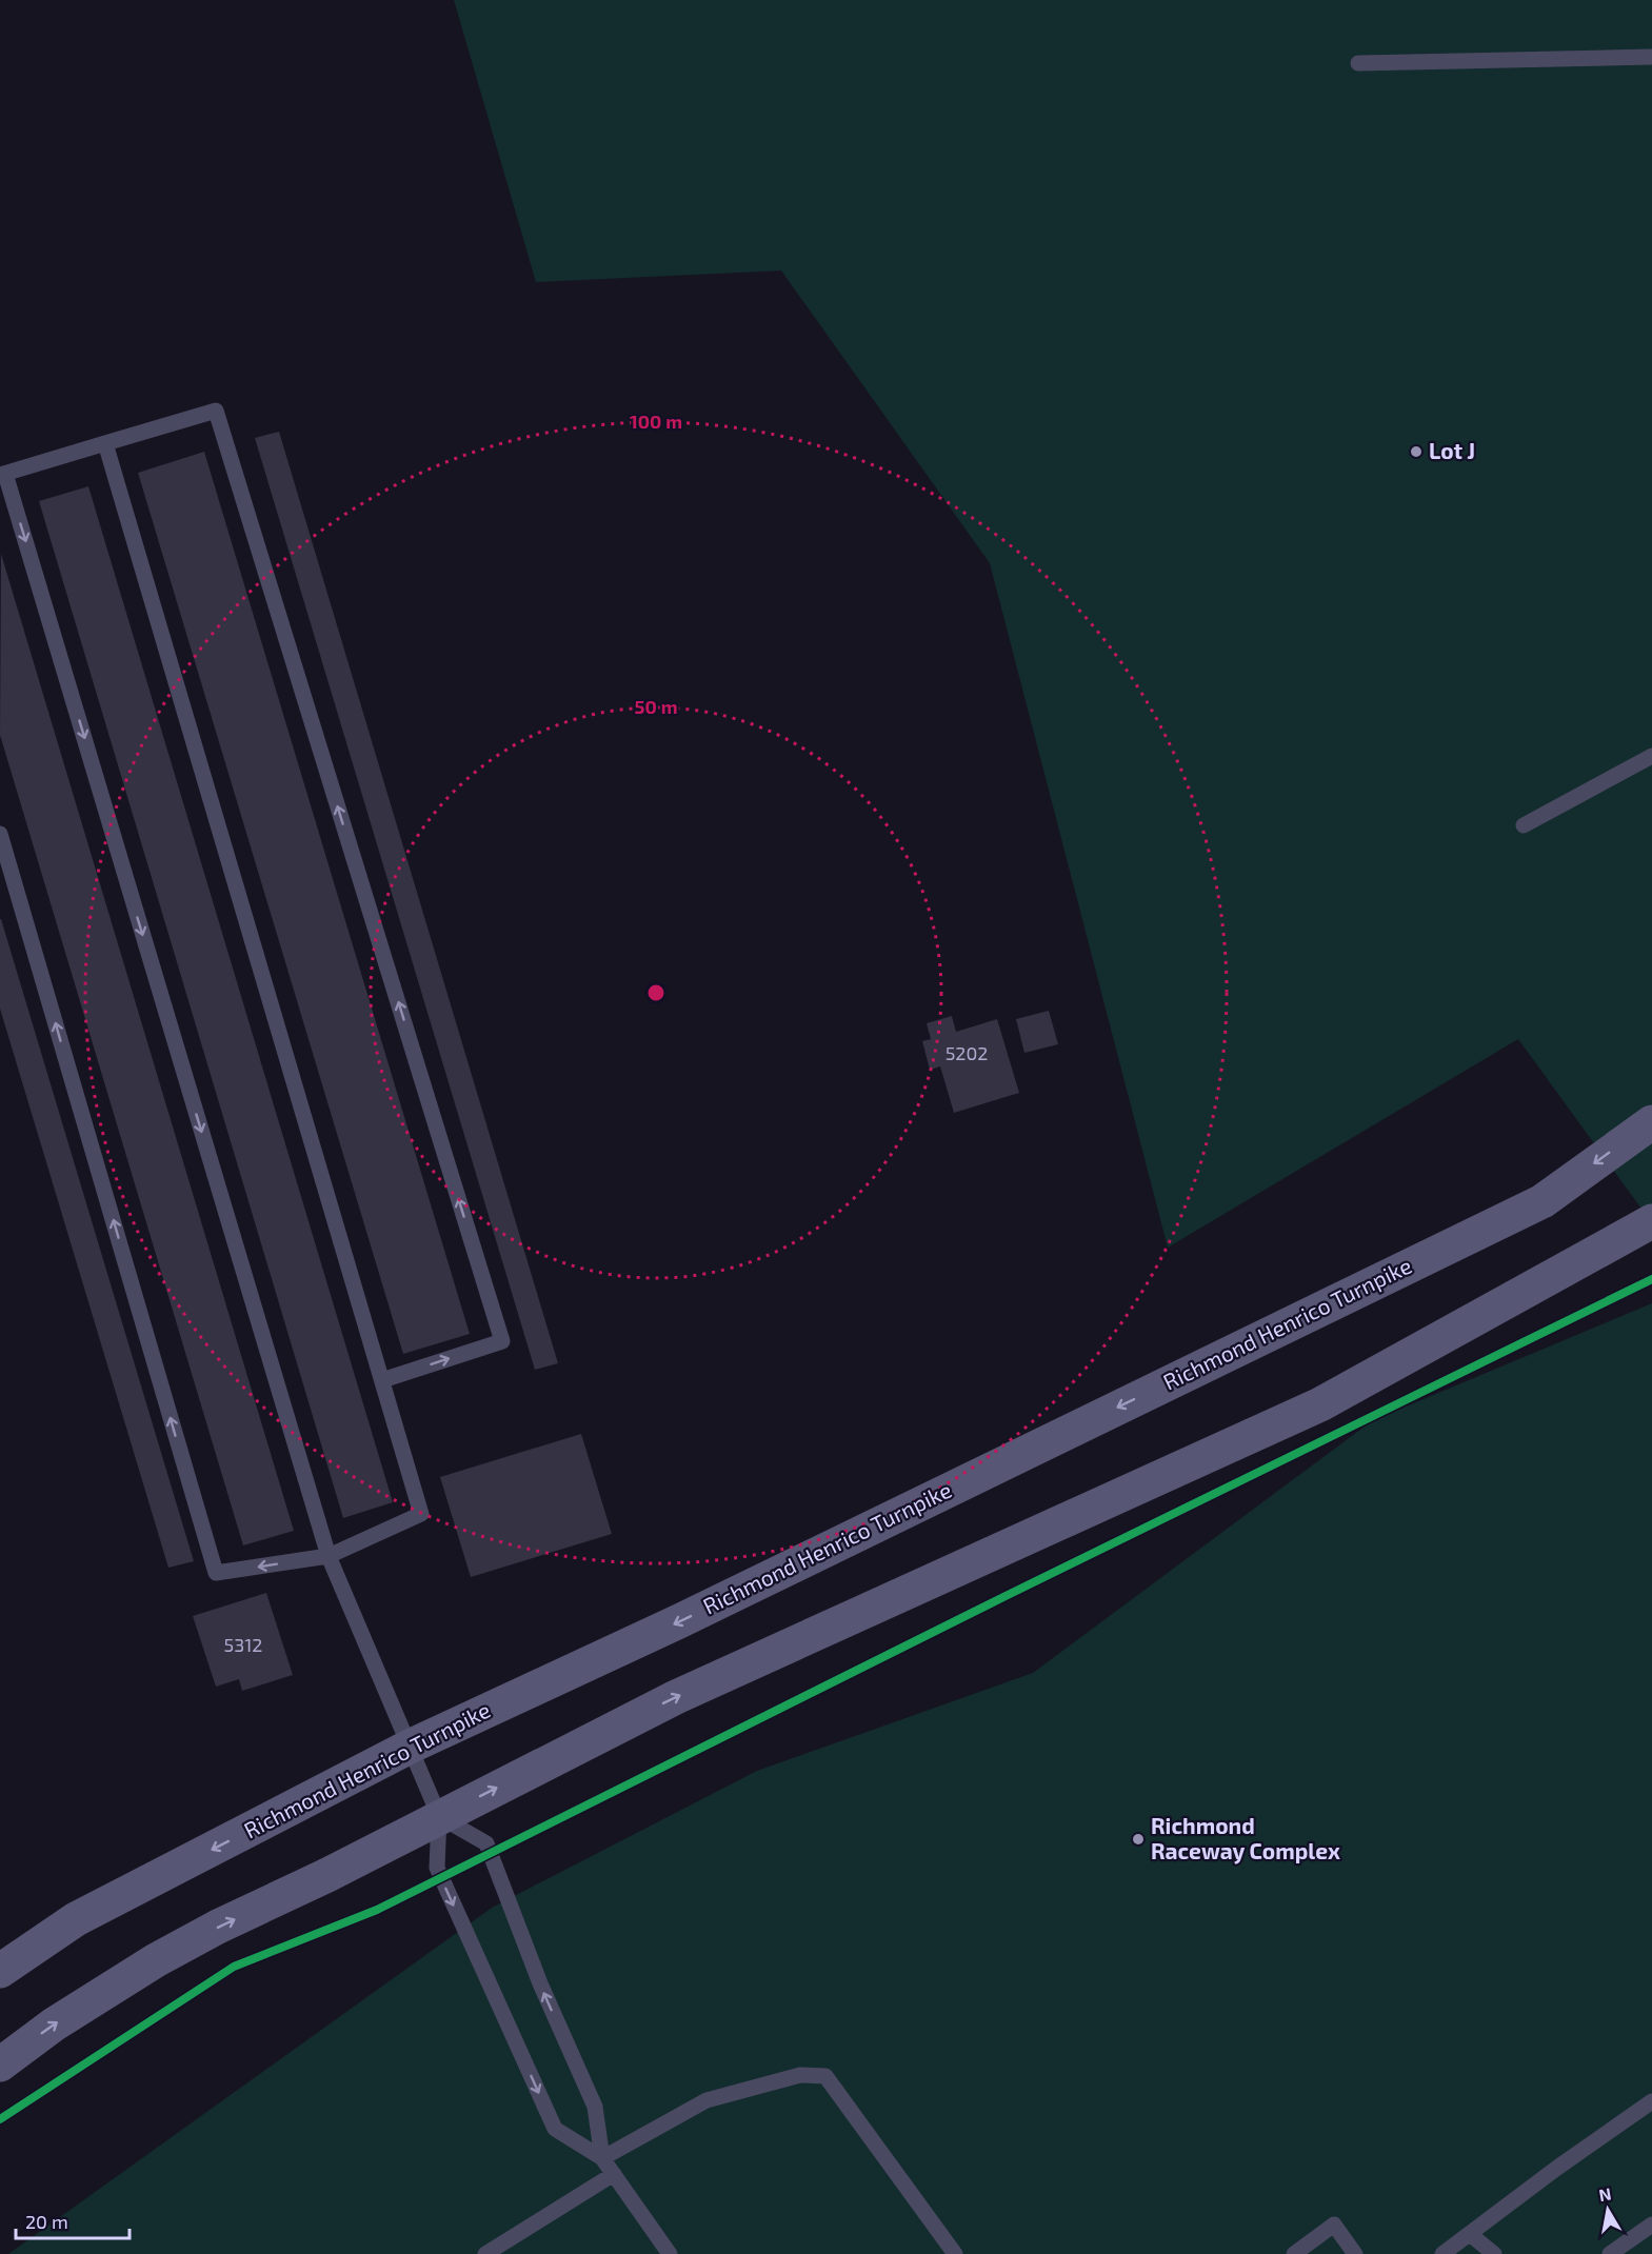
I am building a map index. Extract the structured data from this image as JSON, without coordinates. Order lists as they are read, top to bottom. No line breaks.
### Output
{"streets":{"main road":["Richmond Henrico Turnpike"]},"places":["Lot J","Richmond Raceway Complex"],"house_numbers":["5202","5312"],"scale_bar":"20 m","north":"top","rings":["100 m","50 m"]}
